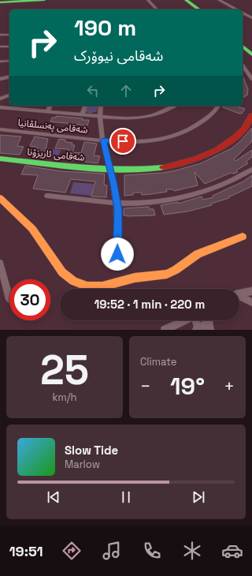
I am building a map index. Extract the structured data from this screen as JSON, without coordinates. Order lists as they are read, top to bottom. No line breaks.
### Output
{"streets":{"main road":["شەقامی ئاریزۆنا"],"street":["شەقامی پەنسلڤانیا"]},"page":{"turn":["190 m","شەقامی نیوۆرک"],"limit":"30","trip":"19:52 · 1 min · 220 m","tile":[["25","km/h"],"Climate"],"heat":["−","19°","+"],"song":["Slow Tide","Marlow"],"tabs":"19:51"}}
